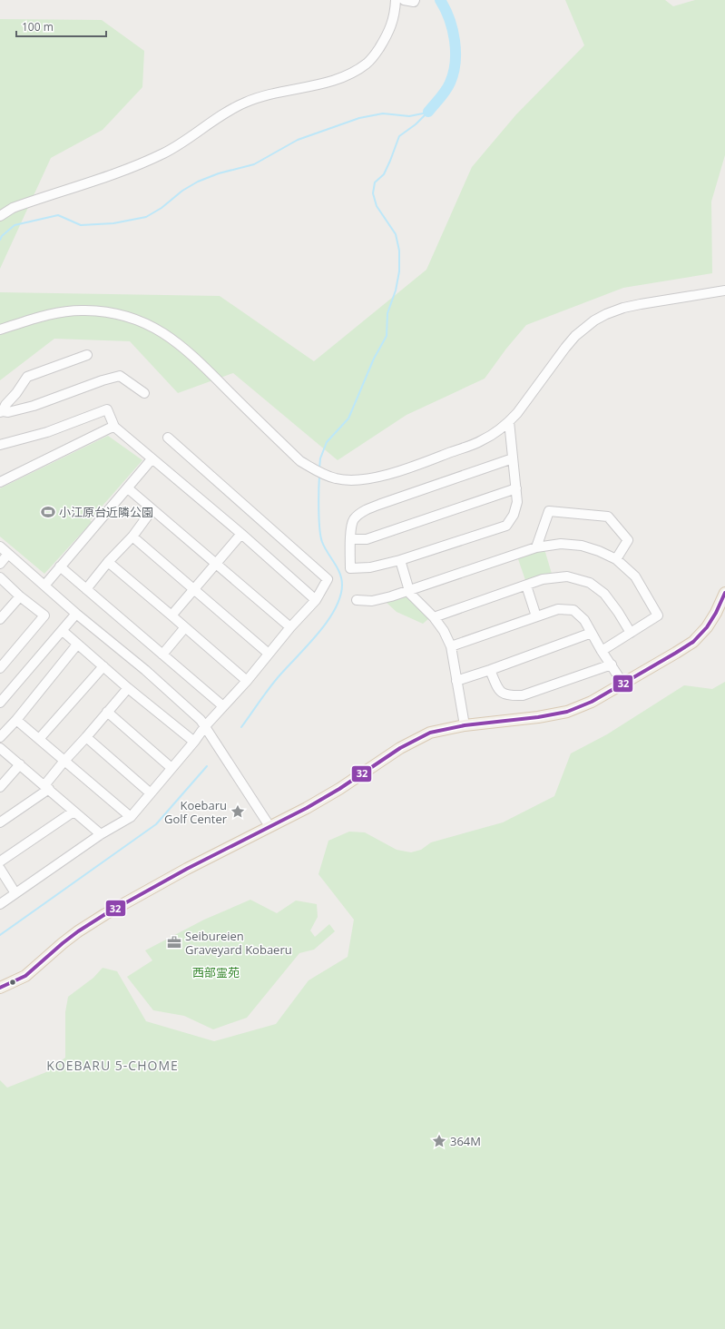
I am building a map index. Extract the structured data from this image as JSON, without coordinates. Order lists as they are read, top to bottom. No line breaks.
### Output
{"districts":["KOEBARU 5-CHOME"],"parks":["西部霊苑"],"places":{"sports":["小江原台近隣公園"],"place":["Koebaru Golf Center","364M"],"office":["Seibureien Graveyard Kobaeru"]},"lines":["transit line 32"],"scale_bar":"100 m"}
